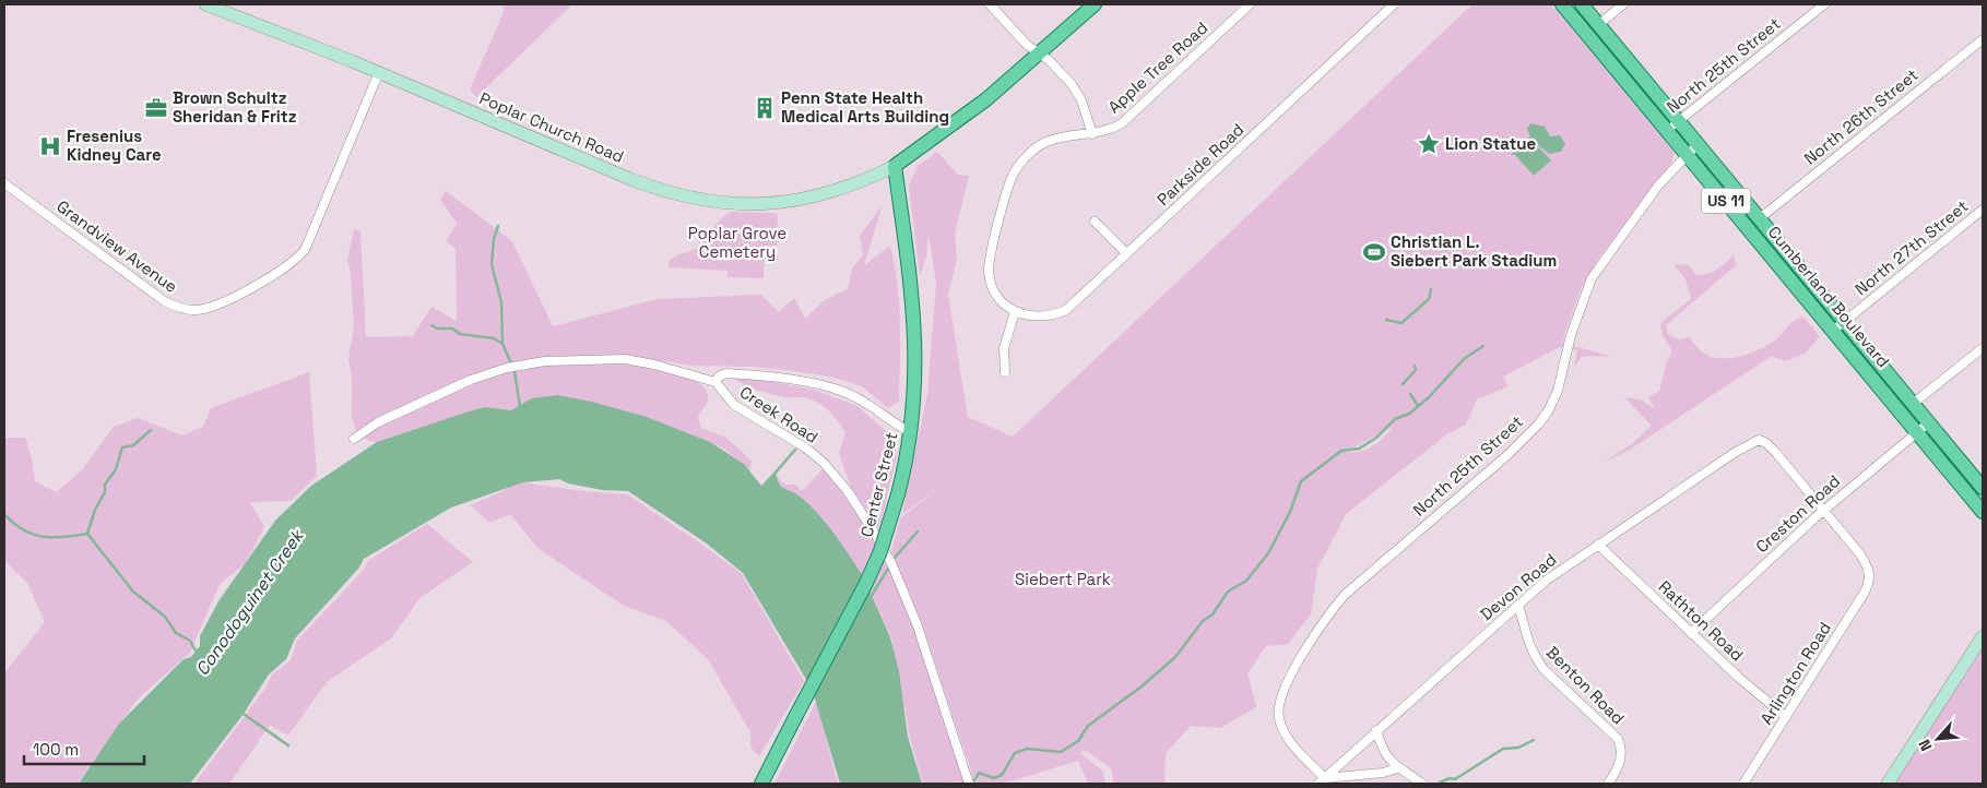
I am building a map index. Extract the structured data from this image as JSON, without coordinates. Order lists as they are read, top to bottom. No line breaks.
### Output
{"streets":{"main road":["US 11","Cumberland Boulevard","Center Street"],"street":["North 25th Street","Apple Tree Road","North 26th Street","Poplar Church Road","Parkside Road","Grandview Avenue","North 27th Street","Creek Road","Creston Road","Devon Road","Rathton Road","Arlington Road","Benton Road"]},"crossings":[["North 25th Street","Cumberland Boulevard"],["North 25th Street","Devon Road"],["Apple Tree Road","Parkside Road"],["North 26th Street","Cumberland Boulevard"],["Poplar Church Road","Grandview Avenue"],["Poplar Church Road","Center Street"],["North 27th Street","Cumberland Boulevard"],["Cumberland Boulevard","Creston Road"],["Creston Road","Devon Road"],["Creston Road","Rathton Road"],["Creston Road","Arlington Road"],["Devon Road","Rathton Road"],["Devon Road","Arlington Road"],["Devon Road","Benton Road"],["Rathton Road","Arlington Road"]],"water":["Conodoguinet Creek"],"parks":["Poplar Grove Cemetery","Siebert Park"],"places":{"office":["Brown Schultz Sheridan & Fritz"],"building":["Penn State Health Medical Arts Building"],"place":["Lion Statue"],"hospital":["Fresenius Kidney Care"],"sports":["Christian L. Siebert Park Stadium"]},"scale_bar":"100 m","north":"bottom left"}
